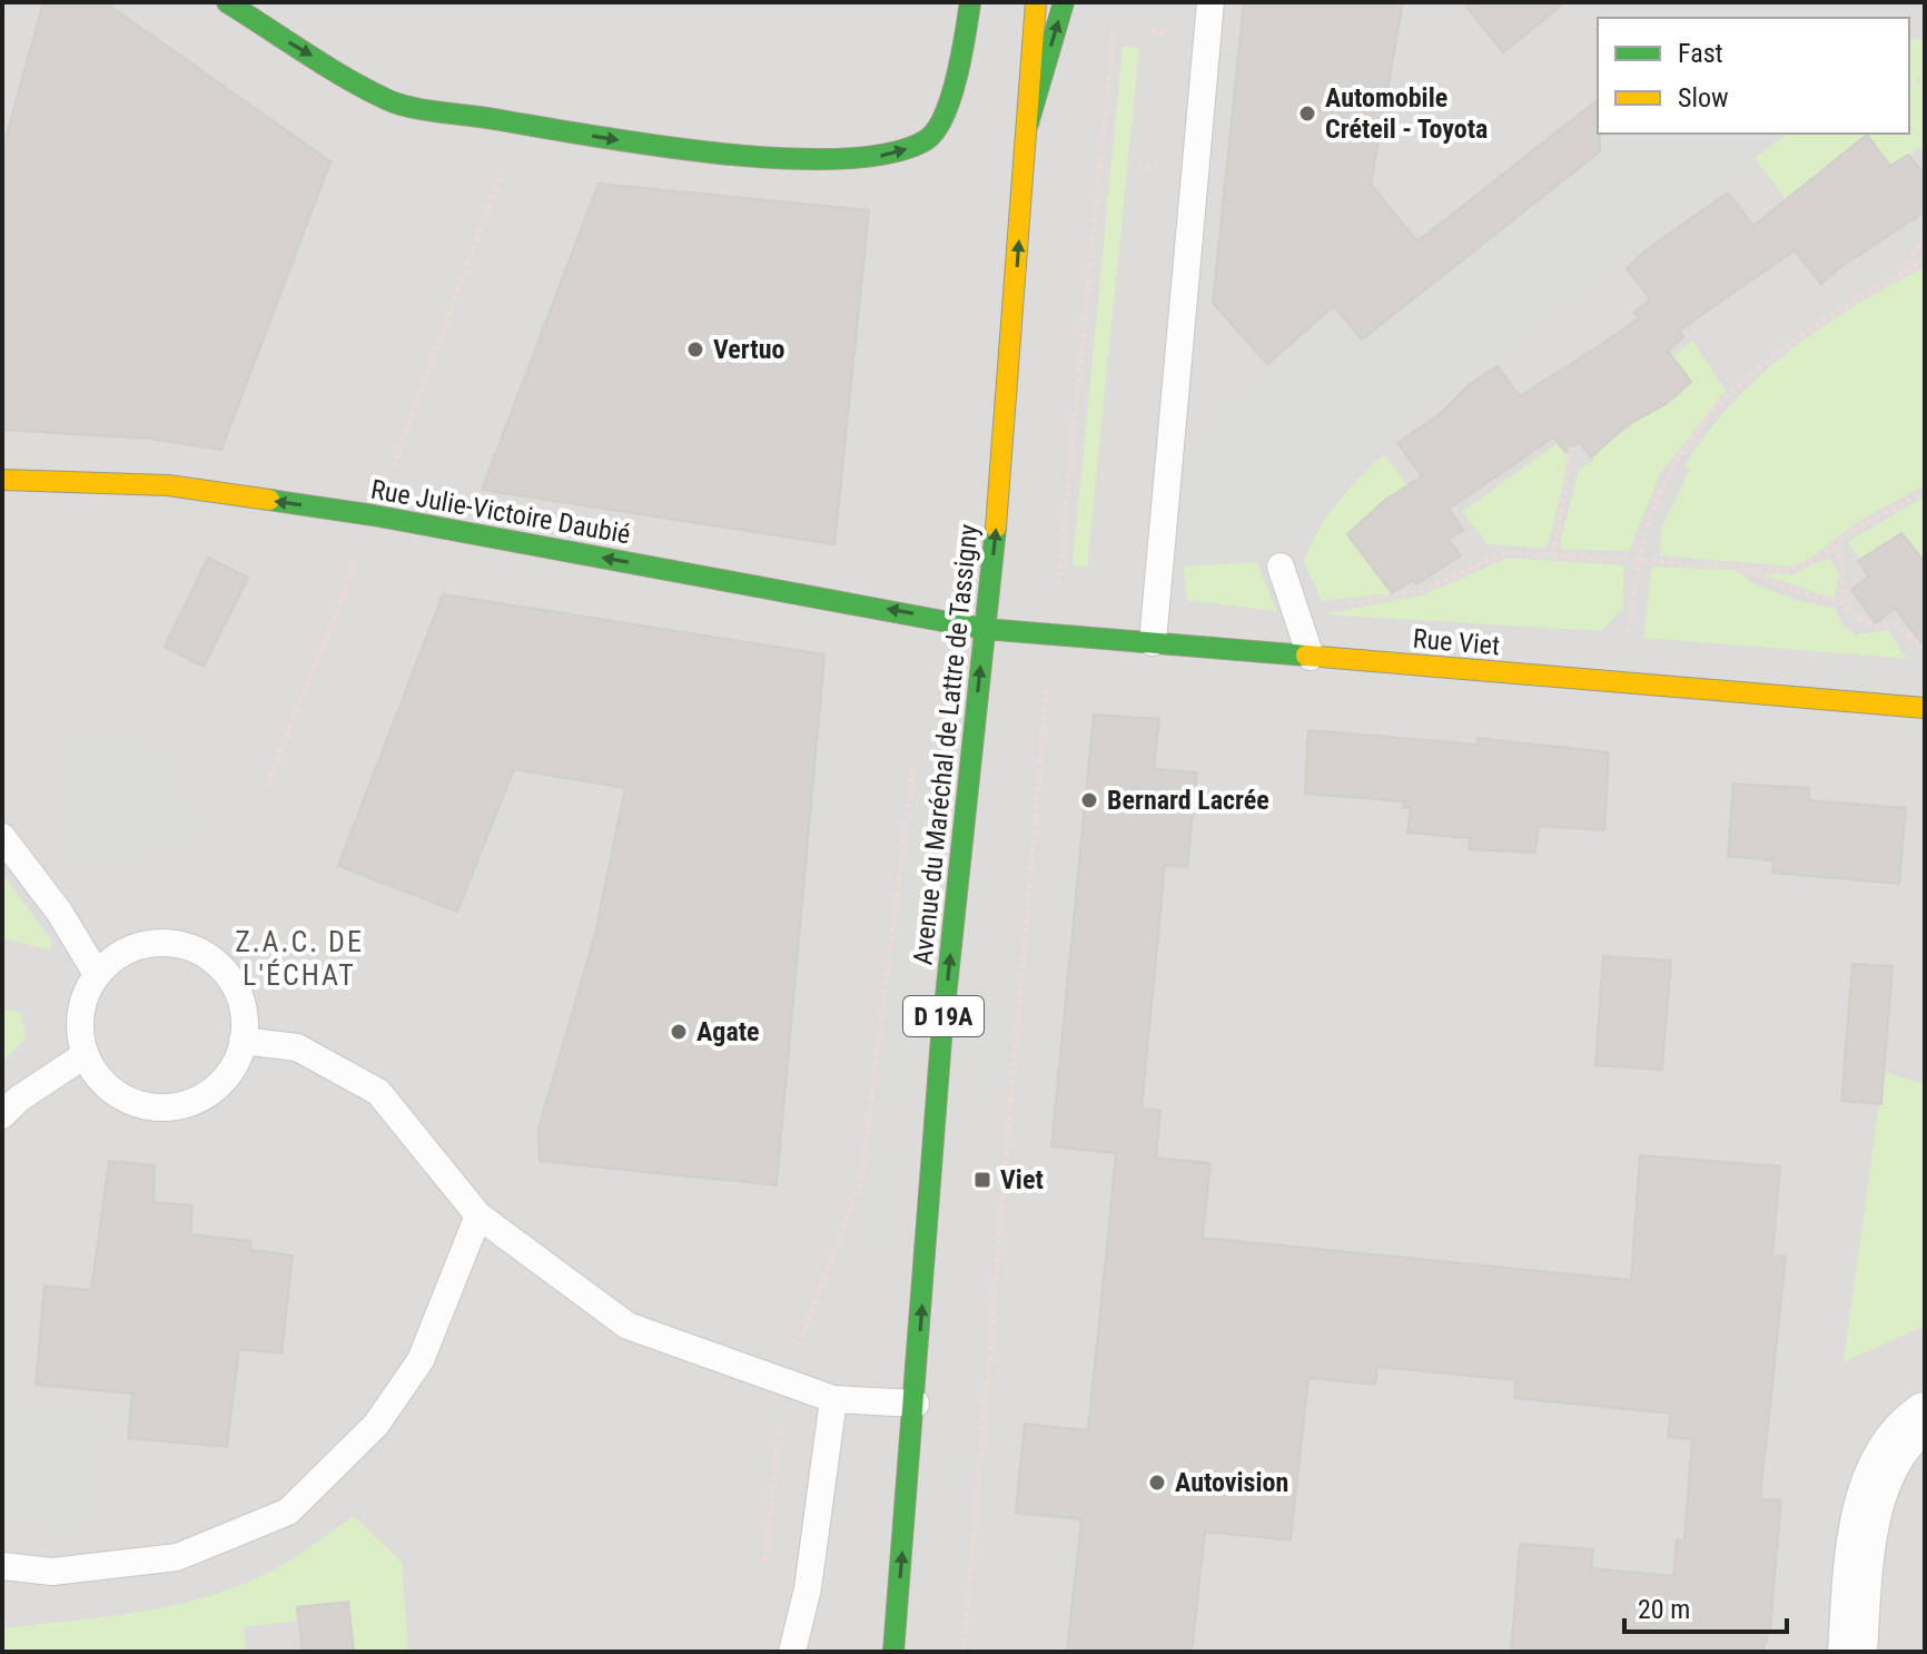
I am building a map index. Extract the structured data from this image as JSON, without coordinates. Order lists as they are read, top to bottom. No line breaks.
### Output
{"streets":{"main road":["Rue Julie-Victoire Daubié","Rue Viet","Avenue du Maréchal de Lattre de Tassigny","D 19A"]},"crossings":[["Rue Julie-Victoire Daubié","Rue Viet"],["Rue Julie-Victoire Daubié","Avenue du Maréchal de Lattre de Tassigny"],["Rue Viet","Avenue du Maréchal de Lattre de Tassigny"]],"one_way":["Rue Julie-Victoire Daubié","Avenue du Maréchal de Lattre de Tassigny"],"districts":["Z.A.C. DE L'ÉCHAT"],"places":{"other":["Automobile Créteil - Toyota","Vertuo","Bernard Lacrée","Agate","Autovision"],"transit":["Viet"]},"legend":["Fast","Slow"],"scale_bar":"20 m"}
